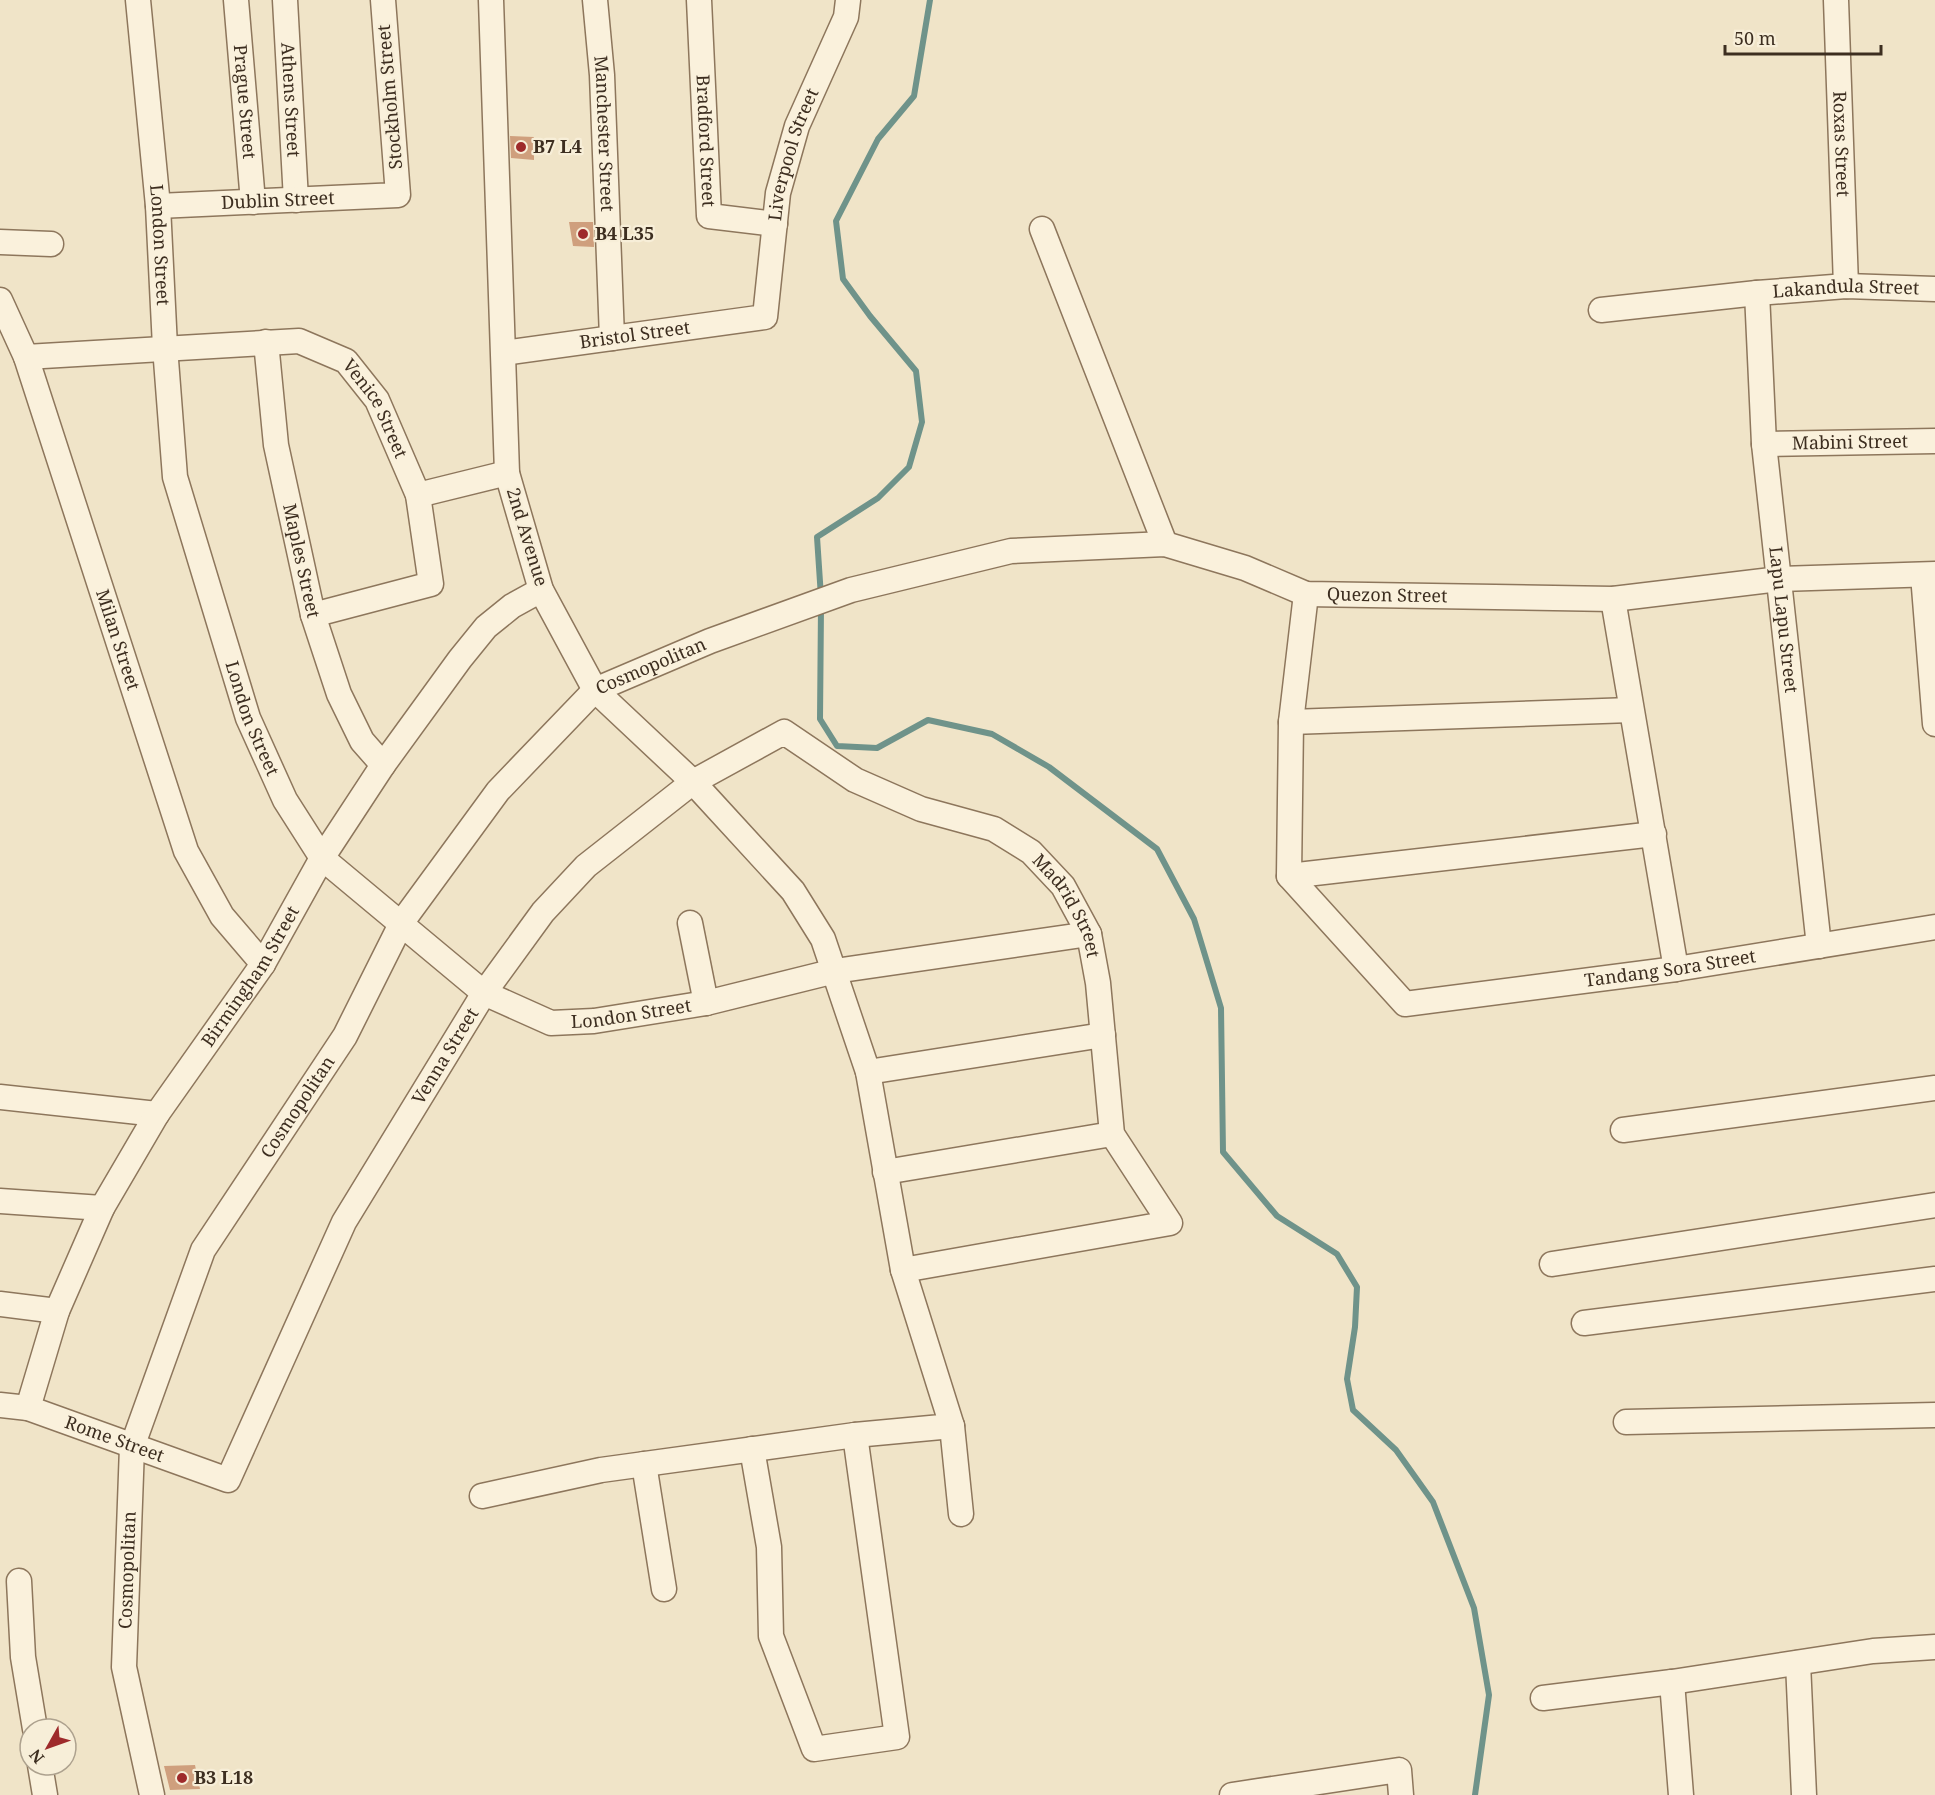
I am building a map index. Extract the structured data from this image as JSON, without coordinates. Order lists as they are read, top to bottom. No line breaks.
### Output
{"streets":{"street":["Stockholm Street","Athens Street","Prague Street","Manchester Street","Bradford Street","Roxas Street","Liverpool Street","Dublin Street","London Street","Lakandula Street","Bristol Street","Venice Street","Mabini Street","2nd Avenue","Maples Street","Quezon Street","Lapu Lapu Street","Milan Street","Cosmopolitan","Madrid Street","Tandang Sora Street","Birmingham Street","Venna Street","Rome Street"]},"crossings":[["Stockholm Street","Dublin Street"],["Athens Street","Dublin Street"],["Prague Street","Dublin Street"],["Manchester Street","Bristol Street"],["Bradford Street","Liverpool Street"],["Roxas Street","Lakandula Street"],["Liverpool Street","Bristol Street"],["Dublin Street","London Street"],["London Street","Venice Street"],["London Street","2nd Avenue"],["London Street","Cosmopolitan"],["London Street","Madrid Street"],["London Street","Birmingham Street"],["London Street","Venna Street"],["Lakandula Street","Lapu Lapu Street"],["Bristol Street","2nd Avenue"],["Venice Street","Maples Street"],["Venice Street","Milan Street"],["Mabini Street","Lapu Lapu Street"],["2nd Avenue","Cosmopolitan"],["2nd Avenue","Madrid Street"],["2nd Avenue","Birmingham Street"],["2nd Avenue","Venna Street"],["Maples Street","Birmingham Street"],["Quezon Street","Lapu Lapu Street"],["Quezon Street","Cosmopolitan"],["Lapu Lapu Street","Tandang Sora Street"],["Milan Street","Birmingham Street"],["Cosmopolitan","Rome Street"],["Madrid Street","Venna Street"],["Birmingham Street","Rome Street"],["Venna Street","Rome Street"]],"places":["B7 L4","B4 L35","B3 L18"],"scale_bar":"50 m","north":"bottom left"}
